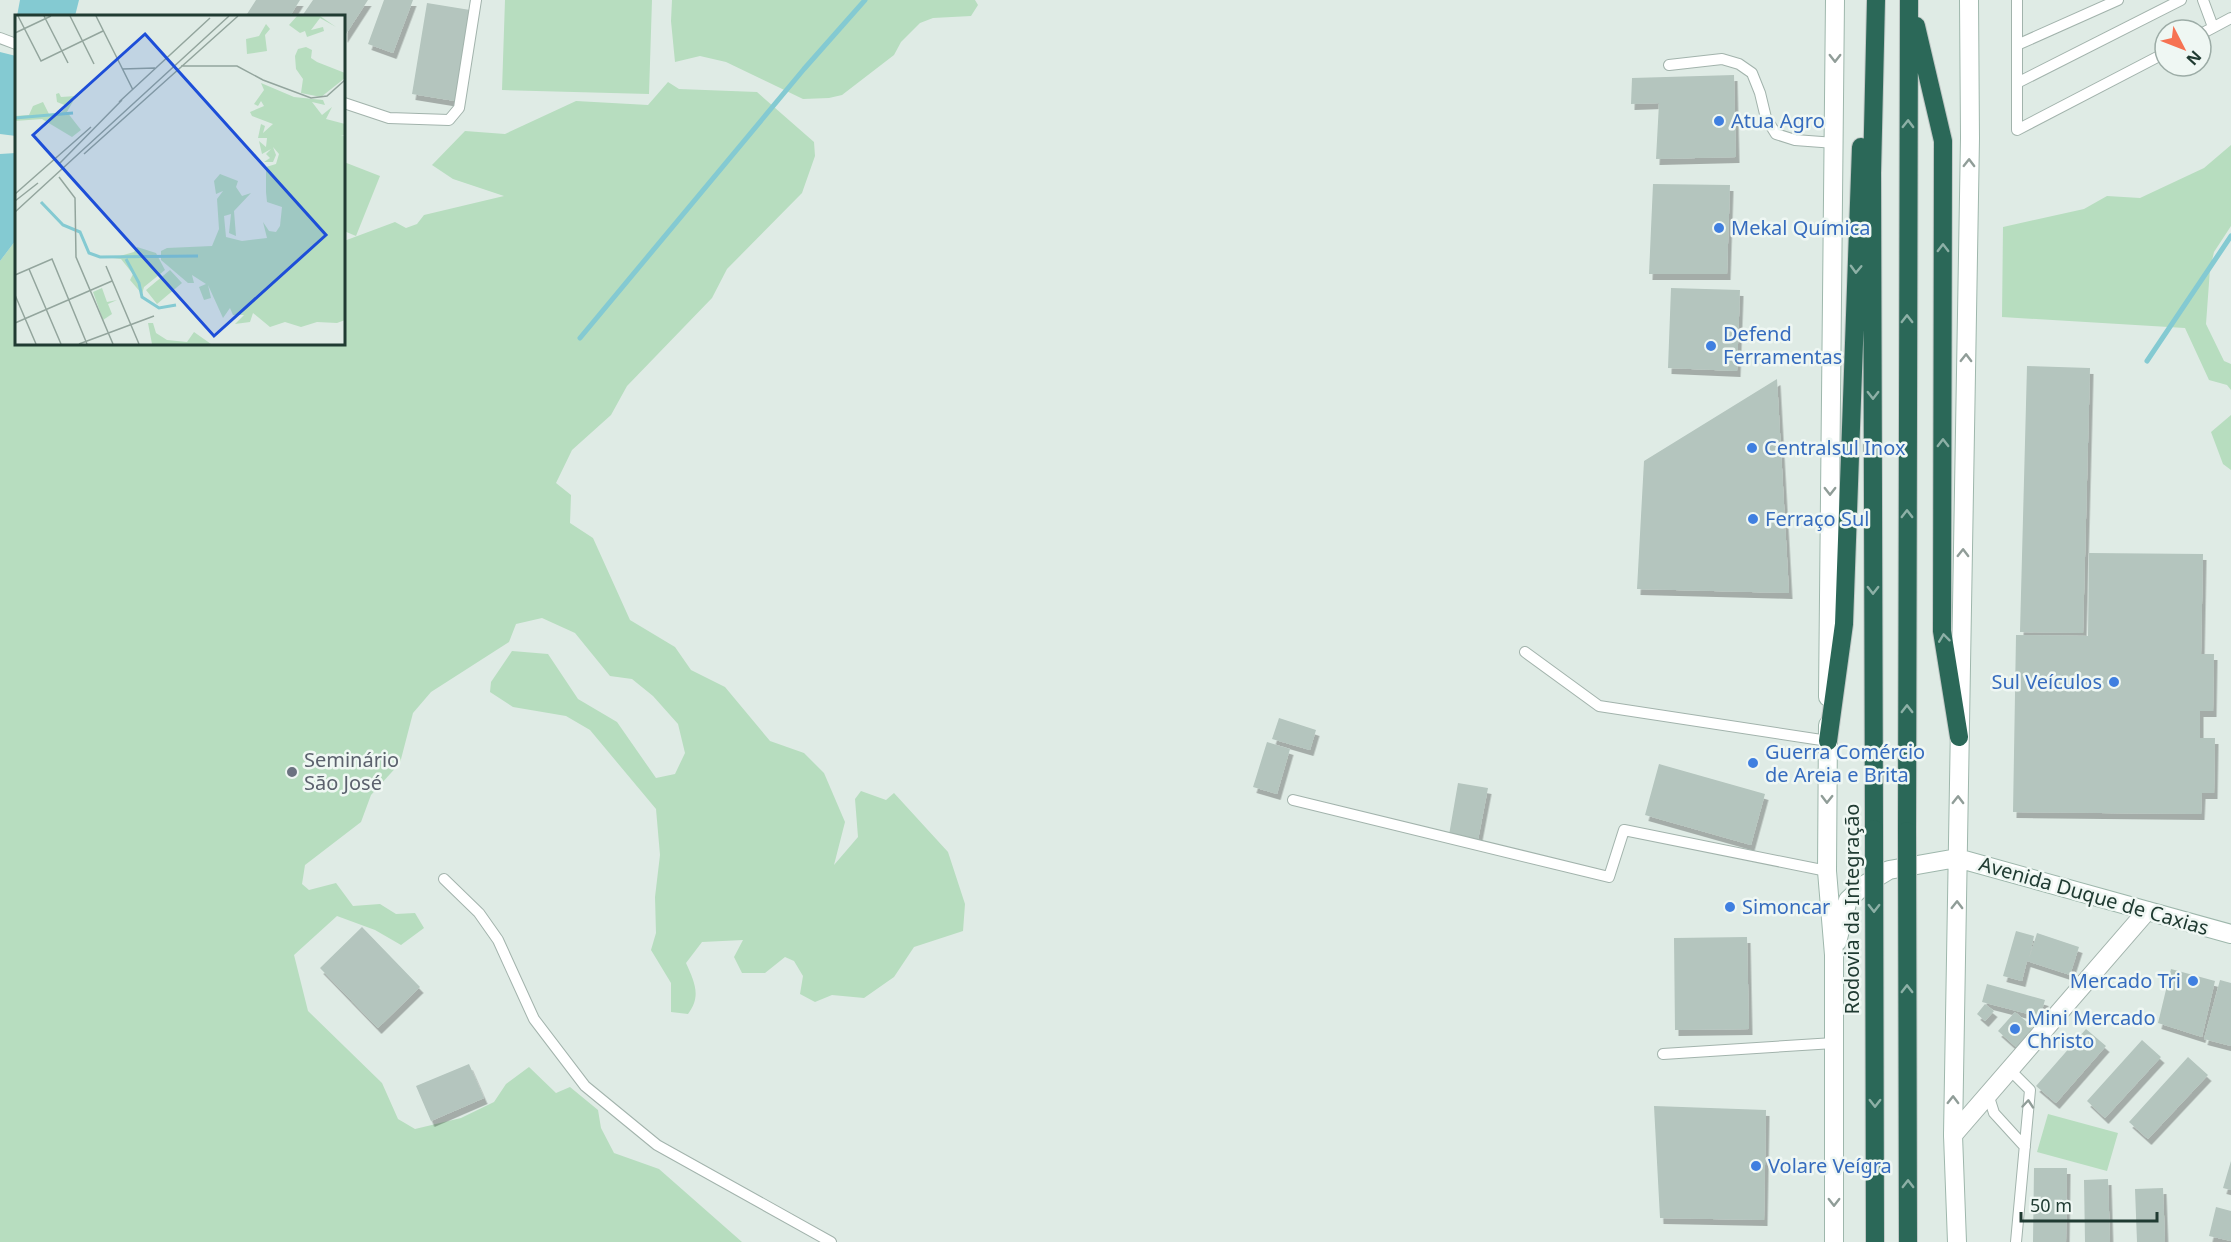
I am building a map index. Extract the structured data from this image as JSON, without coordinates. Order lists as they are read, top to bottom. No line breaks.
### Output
{"streets":{"highway":["Rodovia da Integração"],"main road":["Avenida Duque de Caxias"]},"places":["Atua Agro","Mekal Química","Defend Ferramentas","Centralsul Inox","Ferraço Sul","Sul Veículos","Guerra Comércio de Areia e Brita","Seminário São José","Simoncar","Mercado Tri","Mini Mercado Christo","Volare Veígra"],"scale_bar":"50 m","north":"bottom right"}
